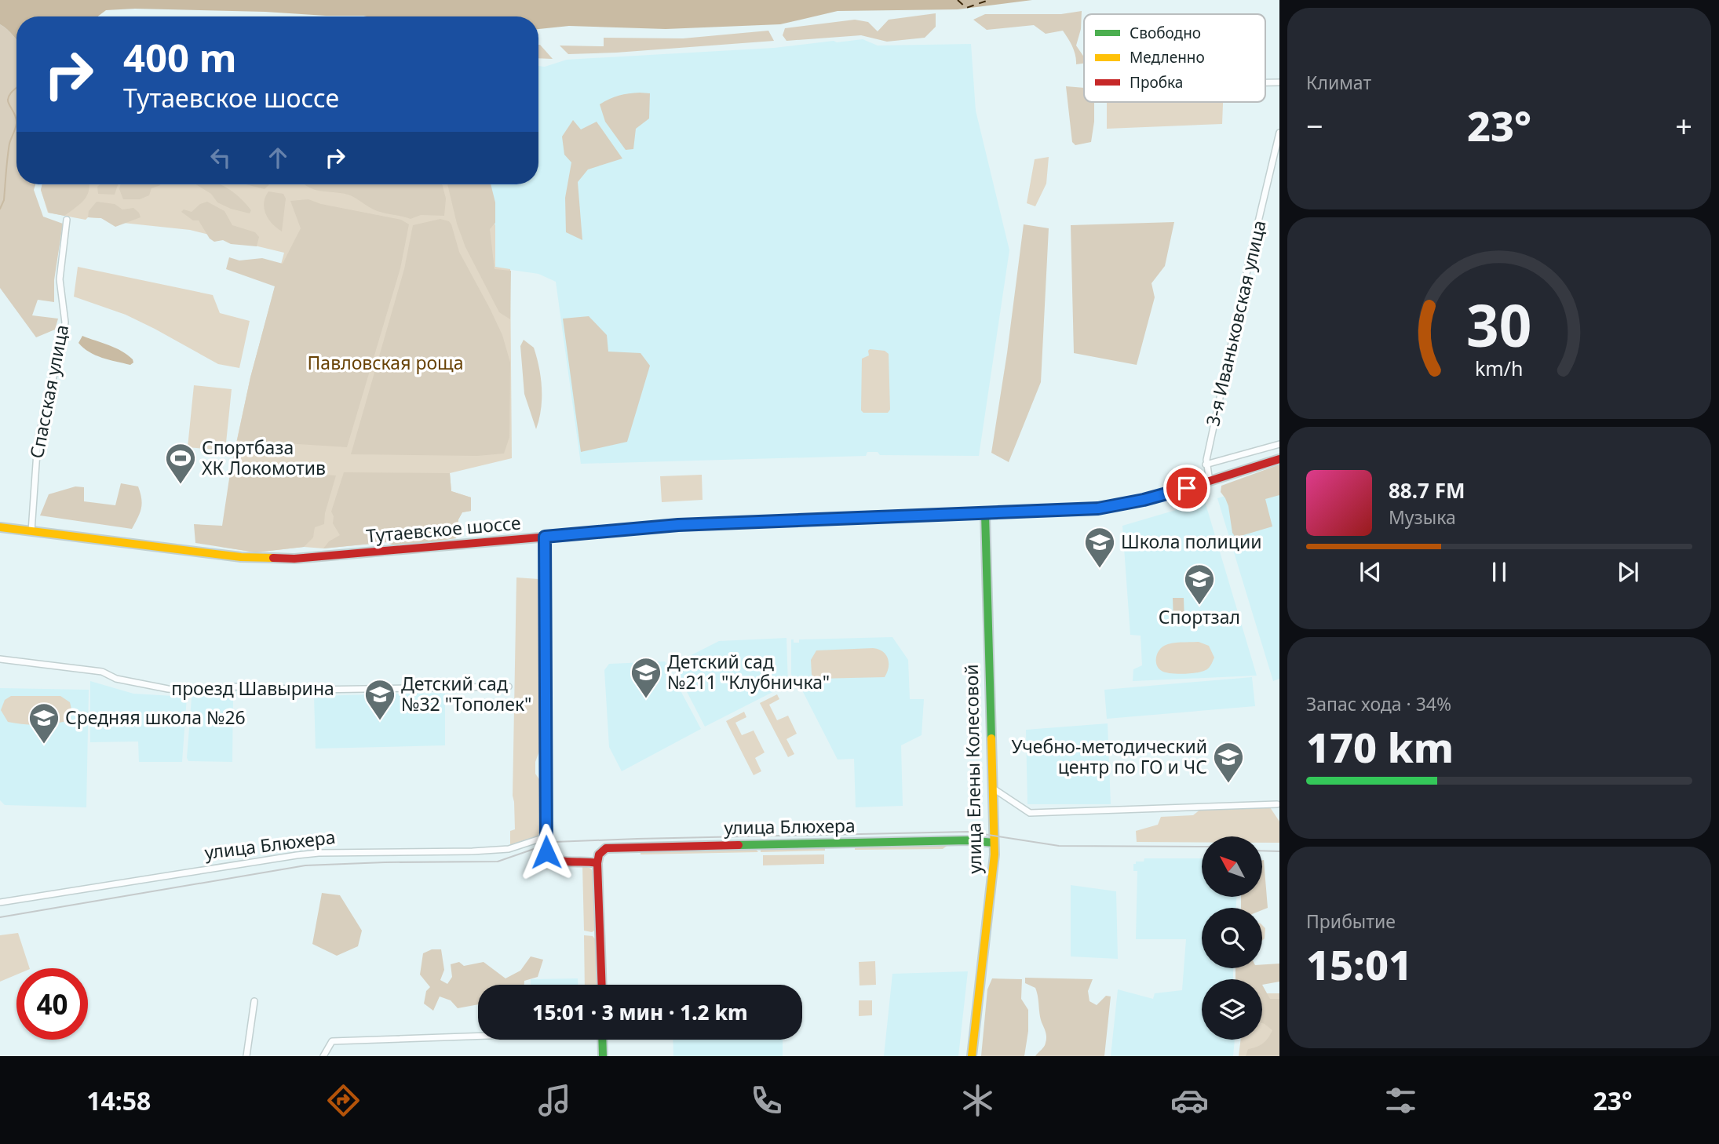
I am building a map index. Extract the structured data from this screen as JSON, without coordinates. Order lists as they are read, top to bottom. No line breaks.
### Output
{"streets":{"street":["3-я Иваньковская улица","Спасская улица","Тутаевское шоссе","проезд Шавырина","улица Елены Колесовой","улица Блюхера"]},"crossings":[["3-я Иваньковская улица","Тутаевское шоссе"],["Спасская улица","Тутаевское шоссе"],["Тутаевское шоссе","улица Елены Колесовой"],["улица Елены Колесовой","улица Блюхера"]],"parks":["Павловская роща"],"places":{"sports":["Спортбаза ХК Локомотив"],"school or university":["Школа полиции","Спортзал","Детский сад №211 \"Клубничка\"","Детский сад №32 \"Тополек\"","Средняя школа №26","Учебно-методический центр по ГО и ЧС"]},"legend":["Свободно","Медленно","Пробка"],"north":"top left","page":{"tile":["Климат",["Запас хода · 34%","170 km"],["Прибытие","15:01"]],"turn":["400 m","Тутаевское шоссе"],"heat":["−","23°","+"],"song":["88.7 FM","Музыка"],"limit":"40","trip":"15:01 · 3 мин · 1.2 km","tabs":["14:58","23°"],"gauge":["30","km/h"]}}
